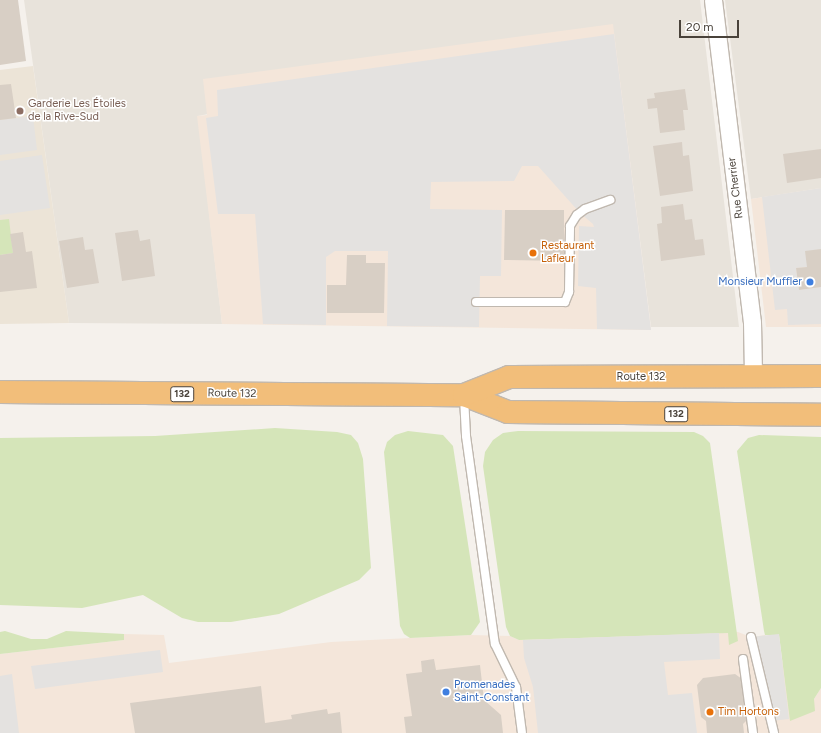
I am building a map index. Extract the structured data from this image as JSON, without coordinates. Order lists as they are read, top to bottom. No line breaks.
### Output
{"streets":{"highway":["Route 132","132"],"street":["Rue Cherrier"]},"crossings":[["Rue Cherrier","Route 132"]],"places":["Garderie Les Étoiles de la Rive-Sud","Restaurant Lafleur","Monsieur Muffler","Promenades Saint-Constant","Tim Hortons"],"scale_bar":"20 m"}
